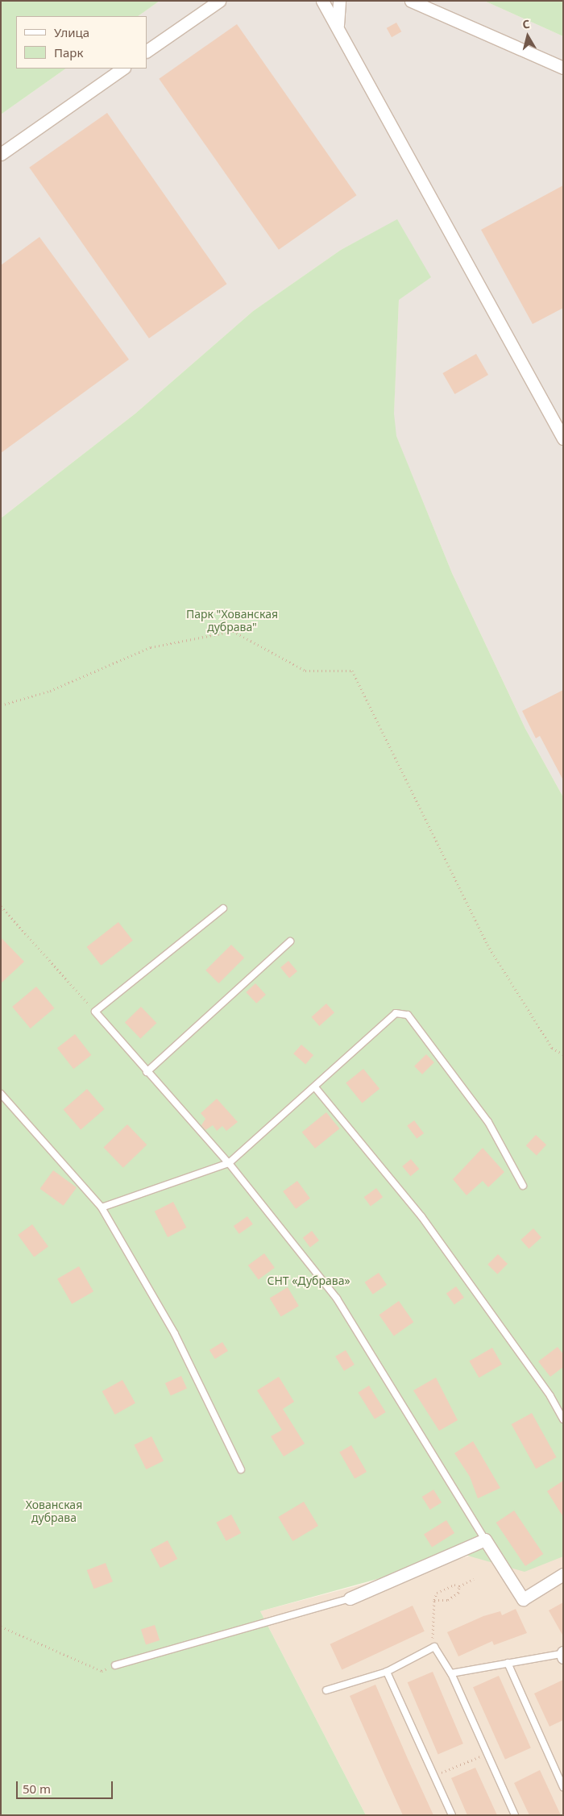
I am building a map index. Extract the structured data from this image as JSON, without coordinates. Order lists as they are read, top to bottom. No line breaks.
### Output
{"parks":["Парк \"Хованская дубрава\"","СНТ «Дубрава»","Хованская дубрава"],"legend":["Улица","Парк"],"scale_bar":"50 m","north":"top"}
